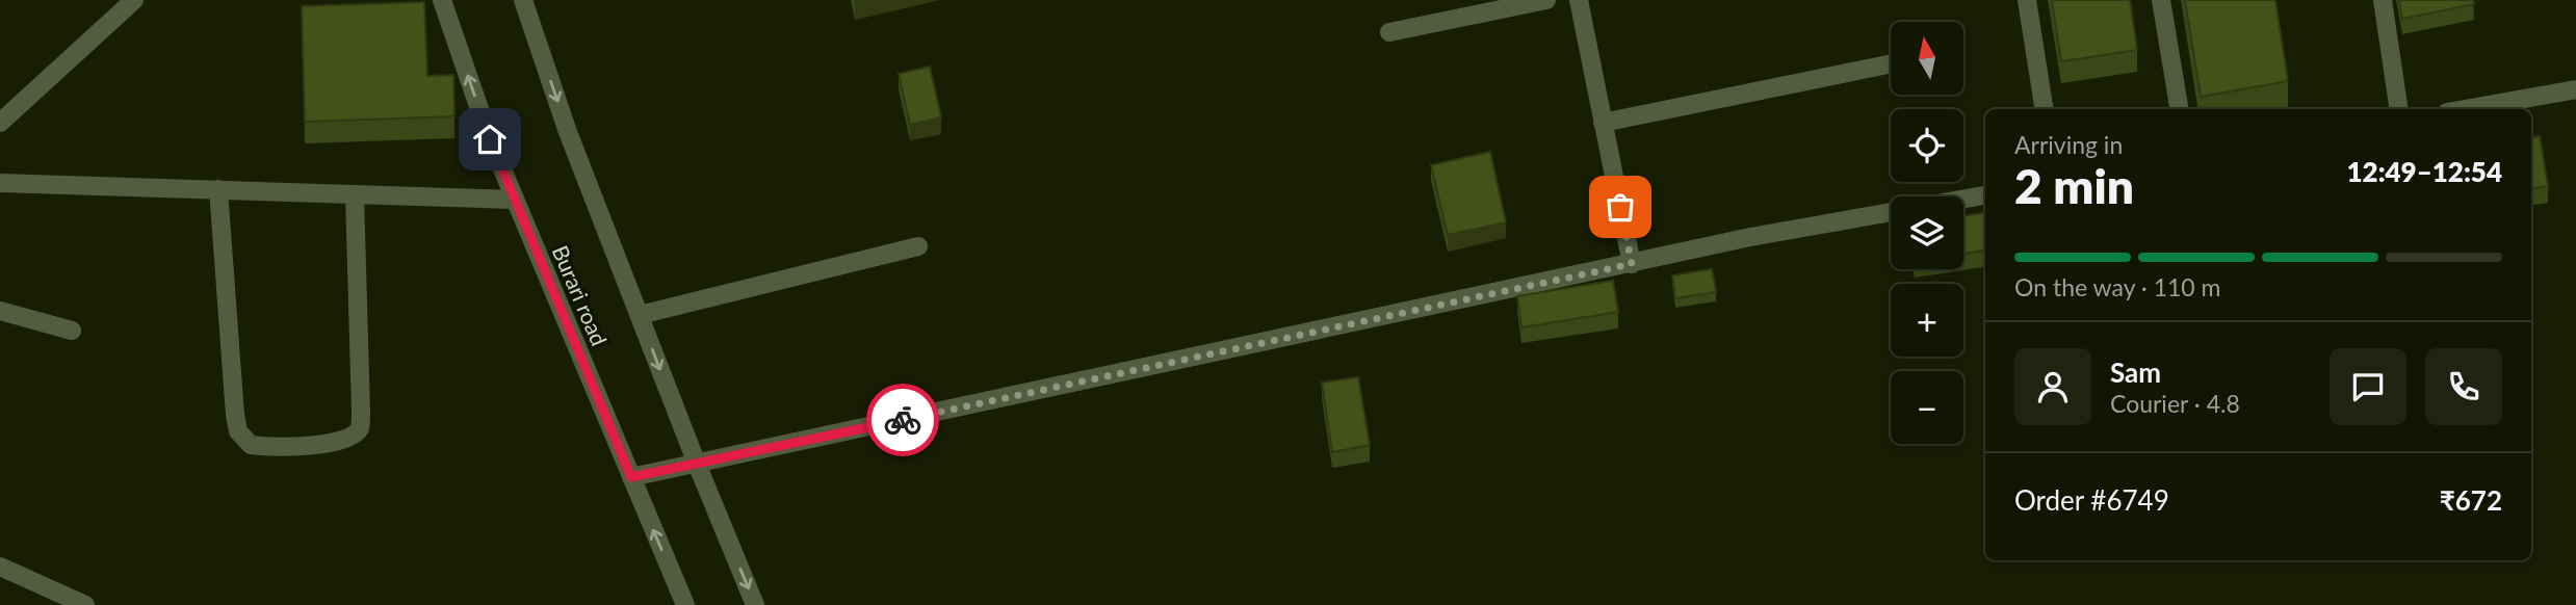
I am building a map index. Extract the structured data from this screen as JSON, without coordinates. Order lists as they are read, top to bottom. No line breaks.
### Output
{"streets":{"street":["Burari road"]},"north":"top","page":{"map_buttons":["+","−"],"heading":["2 min","Arriving in","12:49–12:54"],"panel":["Sam","Courier · 4.8","Order #6749","₹672"],"bar":"On the way · 110 m"}}
